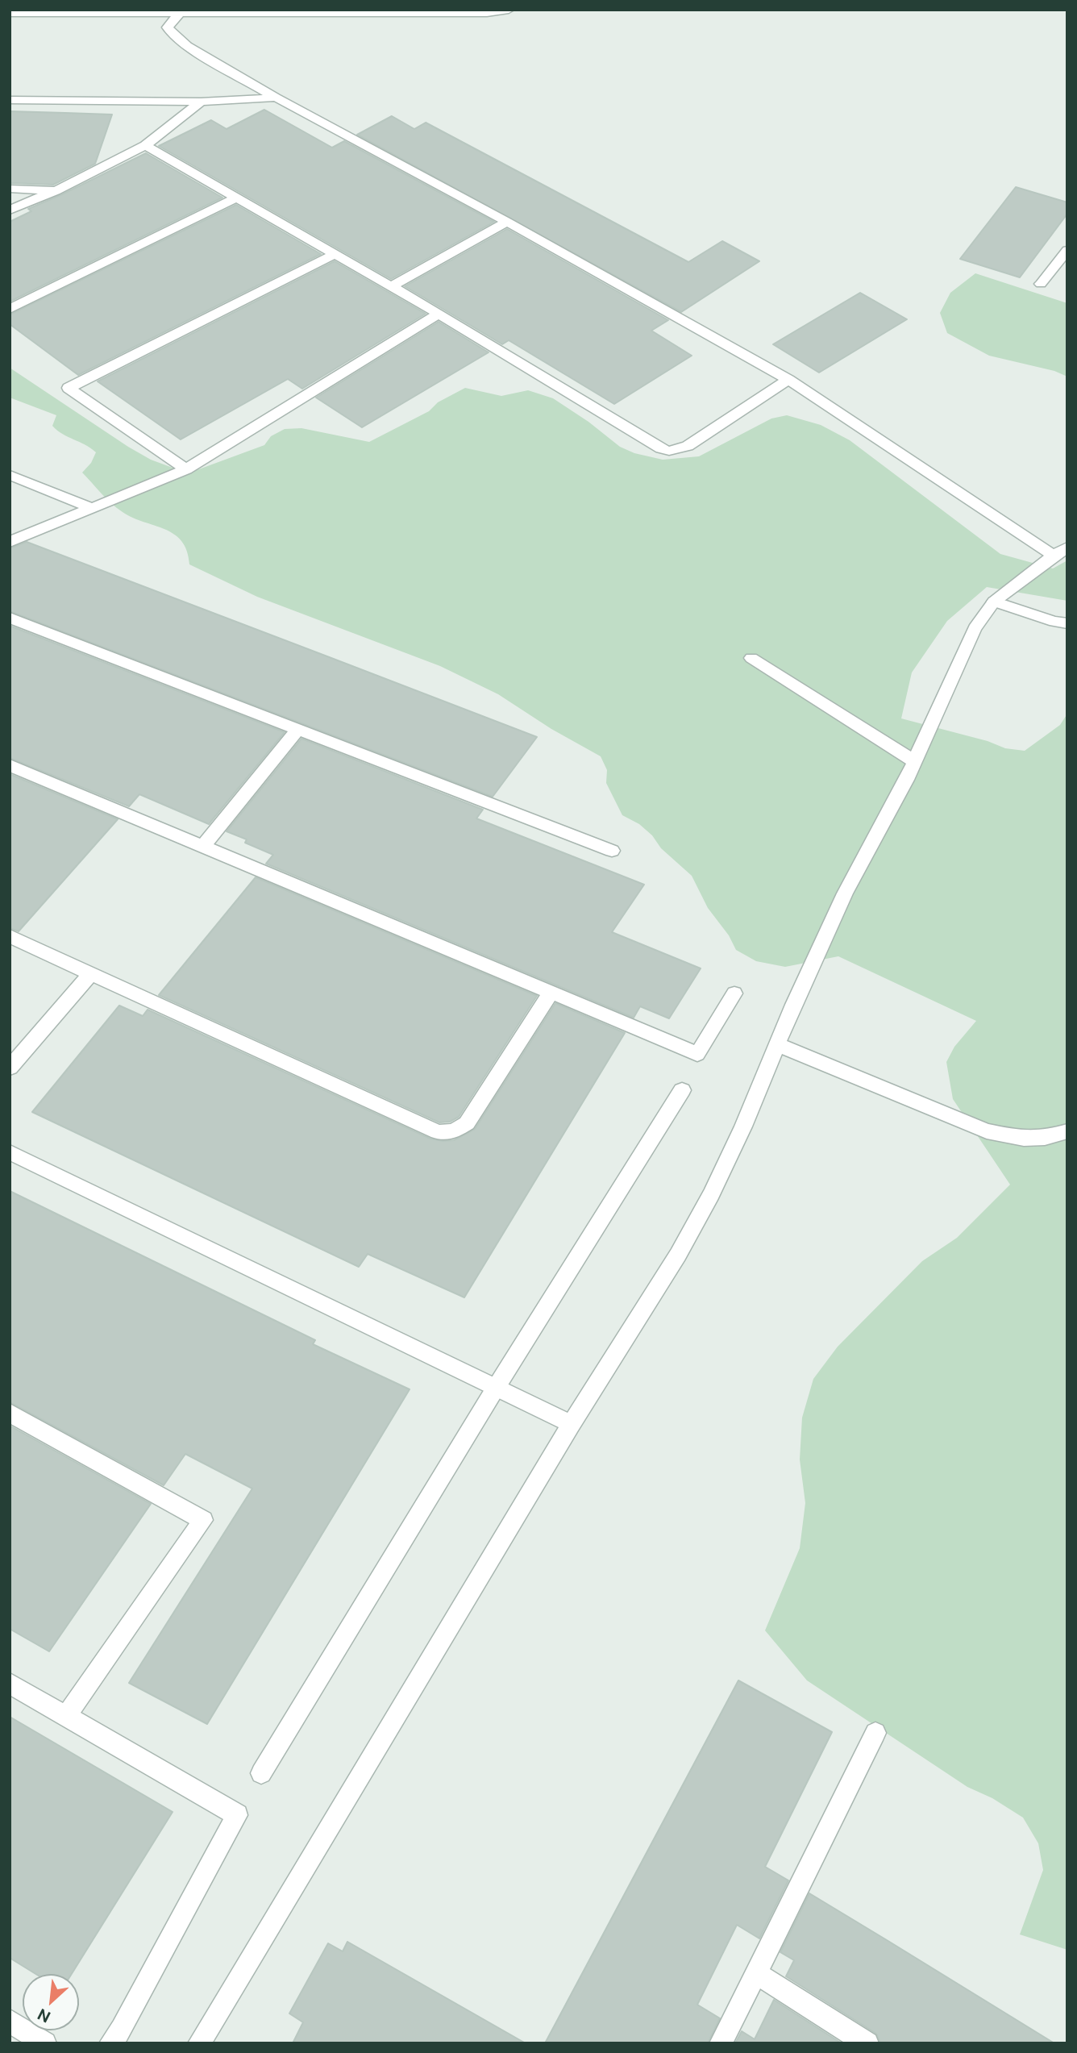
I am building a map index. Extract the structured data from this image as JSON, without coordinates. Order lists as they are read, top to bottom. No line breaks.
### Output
{"north":"bottom left"}
